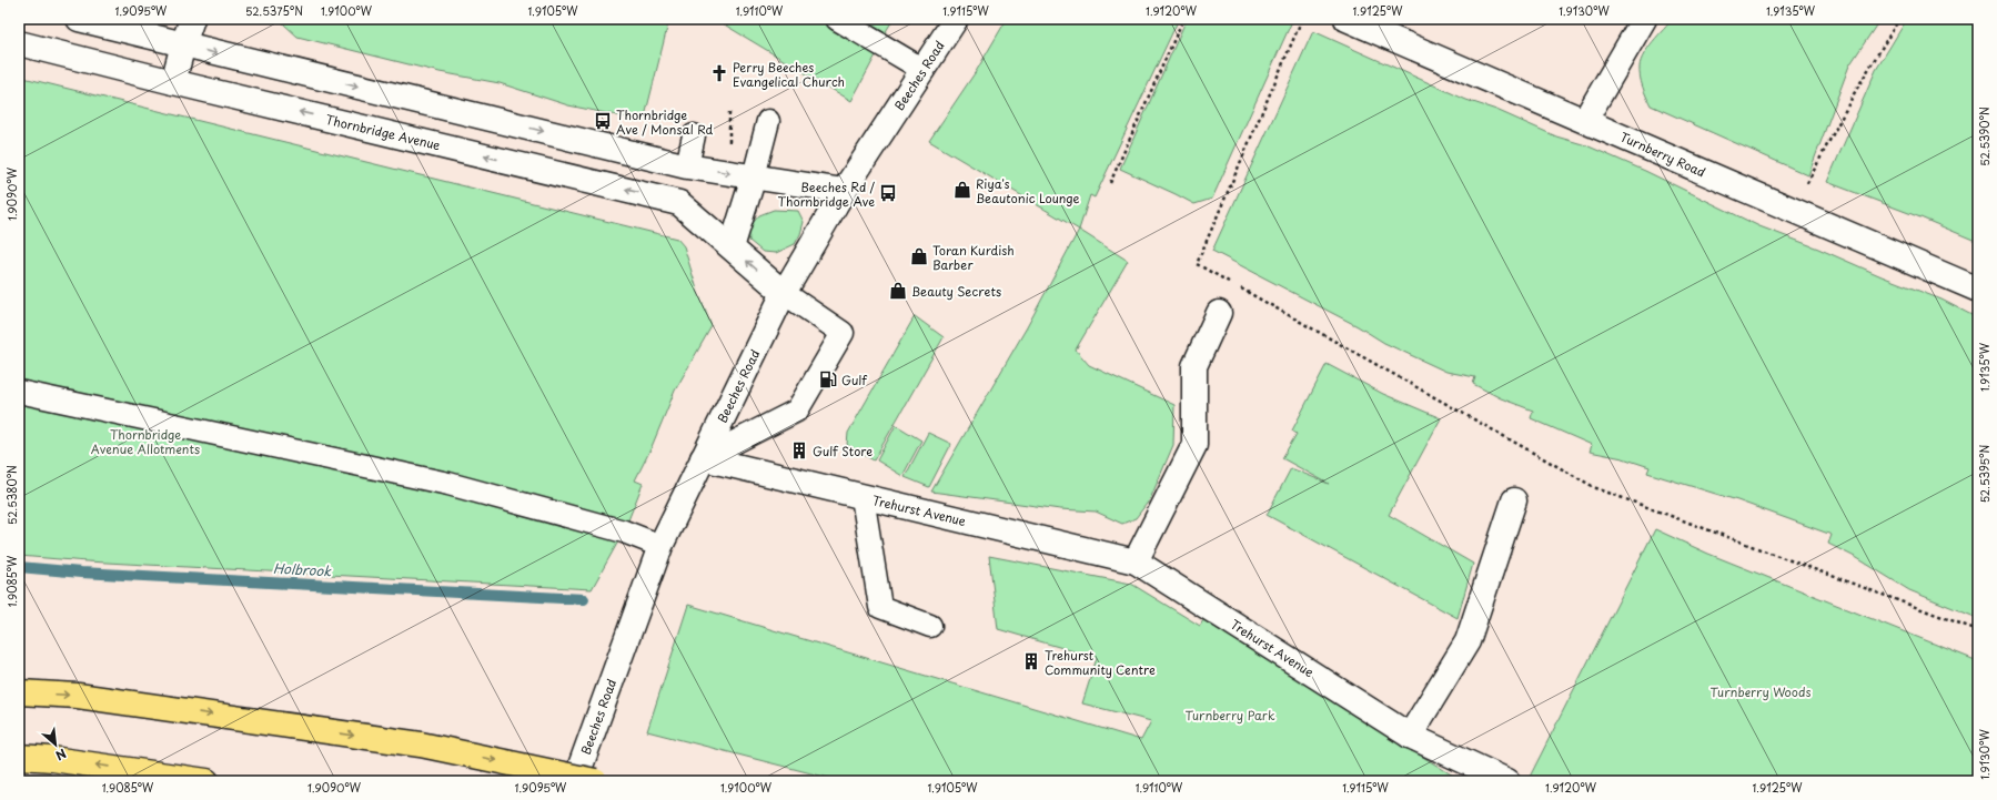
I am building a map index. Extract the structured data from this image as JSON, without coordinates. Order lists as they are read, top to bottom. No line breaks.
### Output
{"streets":{"street":["Beeches Road","Thornbridge Avenue","Turnberry Road","Trehurst Avenue"]},"crossings":[["Beeches Road","Thornbridge Avenue"],["Beeches Road","Trehurst Avenue"]],"water":["Holbrook"],"parks":["Thornbridge Avenue Allotments","Turnberry Woods","Turnberry Park"],"places":{"church":["Perry Beeches Evangelical Church"],"bus stop":["Thornbridge Ave / Monsal Rd","Beeches Rd / Thornbridge Ave"],"shop":["Riya's Beautonic Lounge","Toran Kurdish Barber","Beauty Secrets"],"fuel station":["Gulf"],"building":["Gulf Store","Trehurst Community Centre"]},"north":"bottom right","coordinates":["1.9095°W","52.5375°N","1.9100°W","1.9105°W","1.9110°W","1.9115°W","1.9120°W","1.9125°W","1.9130°W","1.9135°W","52.5390°N","1.9090°W","52.5395°N","52.5380°N","1.9085°W"]}
